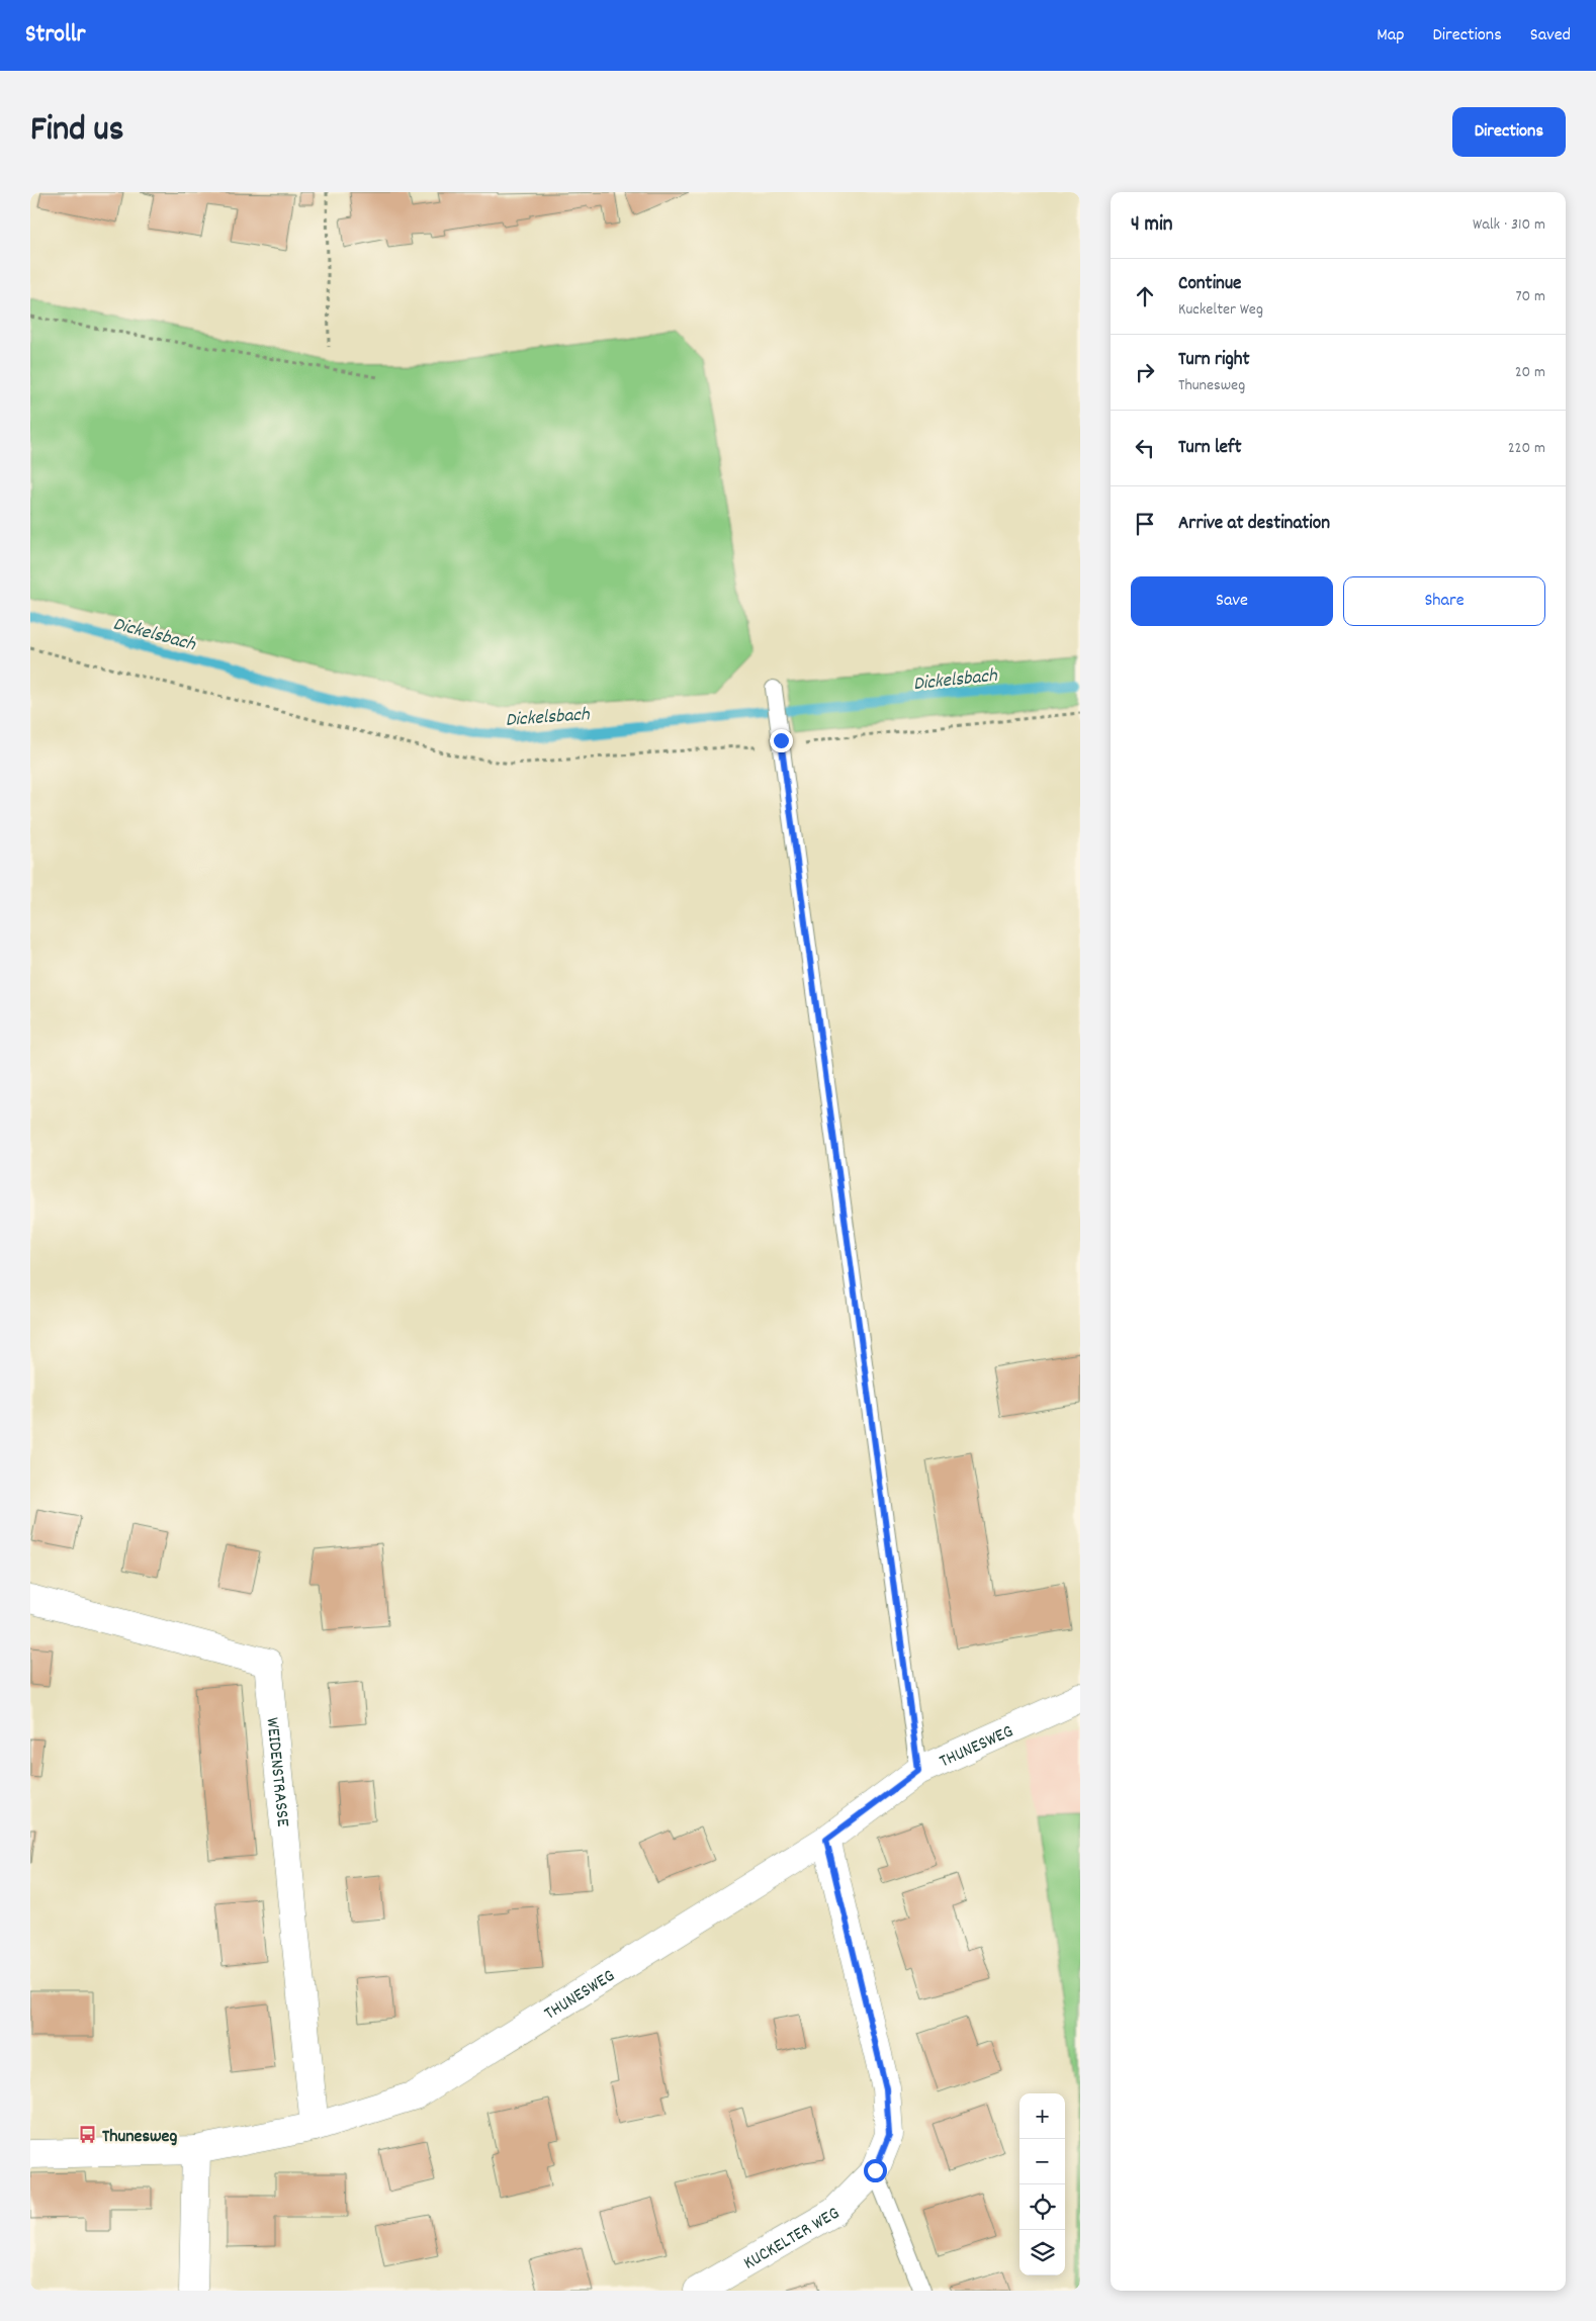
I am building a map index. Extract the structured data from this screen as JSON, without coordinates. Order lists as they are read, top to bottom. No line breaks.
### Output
{"streets":{"street":["THUNESWEG","WEIDENSTRASSE","KUCKELTER WEG"]},"crossings":[["THUNESWEG","WEIDENSTRASSE"],["THUNESWEG","KUCKELTER WEG"]],"water":["Dickelsbach"],"places":{"bus stop":["Thunesweg"]},"page":{"header":"Strollr","nav":["Map","Directions","Saved"],"title":"Find us","buttons":["Directions",["Save","Share"]],"heading":["4 min","Walk · 310 m"],"list":[["Continue","Kuckelter Weg","70 m"],["Turn right","Thunesweg","20 m"],["Turn left","220 m"],"Arrive at destination"],"map_buttons":["+","−"]}}
